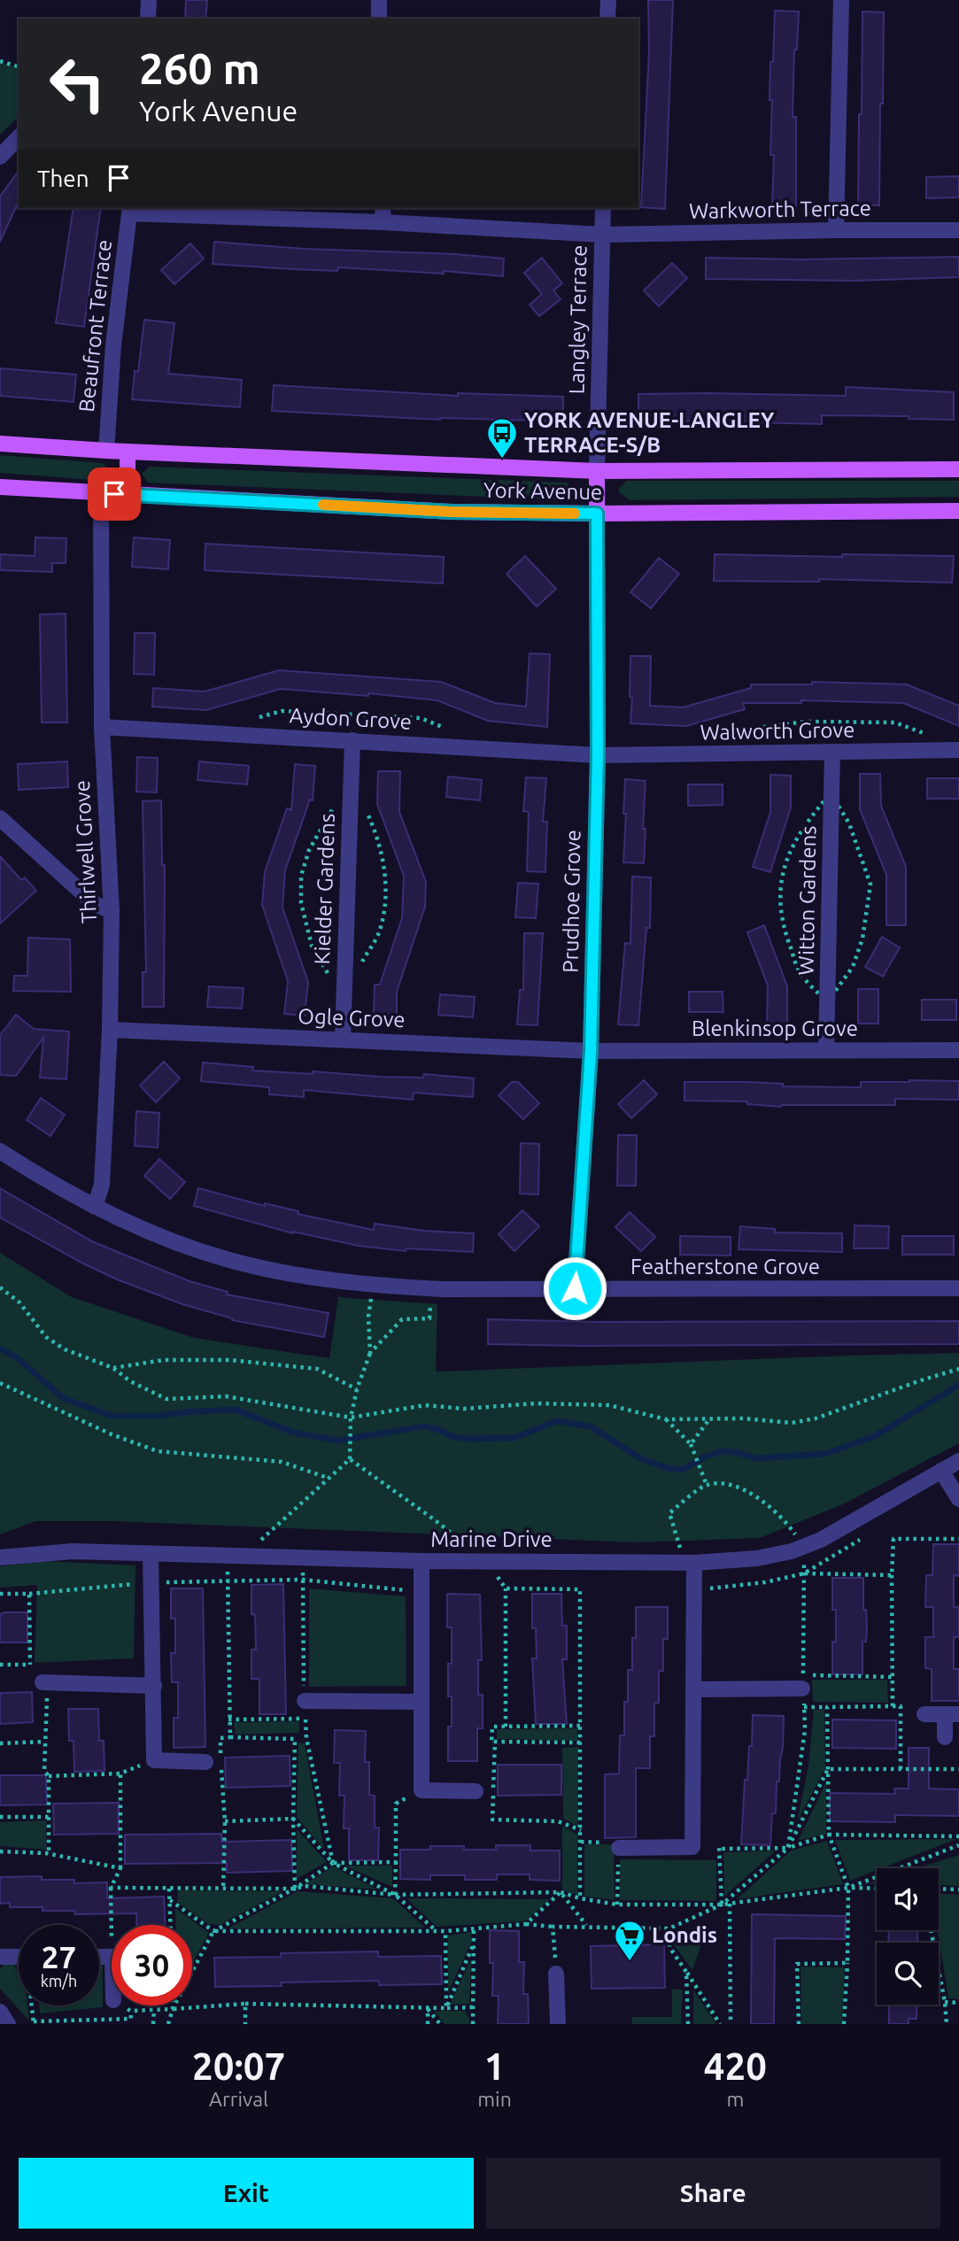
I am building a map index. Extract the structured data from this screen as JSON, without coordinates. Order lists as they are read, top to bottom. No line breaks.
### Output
{"streets":{"main road":["York Avenue"],"street":["Warkworth Terrace","Langley Terrace","Beaufront Terrace","Aydon Grove","Walworth Grove","Thirlwell Grove","Kielder Gardens","Witton Gardens","Prudhoe Grove","Ogle Grove","Blenkinsop Grove","Featherstone Grove","Marine Drive"]},"crossings":[["Warkworth Terrace","Langley Terrace"],["Warkworth Terrace","Beaufront Terrace"],["Langley Terrace","York Avenue"],["Beaufront Terrace","York Avenue"],["York Avenue","Thirlwell Grove"],["York Avenue","Prudhoe Grove"],["Aydon Grove","Walworth Grove"],["Aydon Grove","Thirlwell Grove"],["Aydon Grove","Kielder Gardens"],["Aydon Grove","Prudhoe Grove"],["Walworth Grove","Witton Gardens"],["Walworth Grove","Prudhoe Grove"],["Thirlwell Grove","Ogle Grove"],["Thirlwell Grove","Featherstone Grove"],["Kielder Gardens","Ogle Grove"],["Witton Gardens","Blenkinsop Grove"],["Prudhoe Grove","Ogle Grove"],["Prudhoe Grove","Blenkinsop Grove"],["Prudhoe Grove","Featherstone Grove"],["Ogle Grove","Blenkinsop Grove"]],"places":{"bus stop":["YORK AVENUE-LANGLEY TERRACE-S/B"],"supermarket":["Londis"]},"page":{"turn":["260 m","York Avenue"],"then":"Then","speed":"27 km/h","limit":"30","eta":["20:07","Arrival","1","min","420","m"],"buttons":["Exit","Share"]}}
